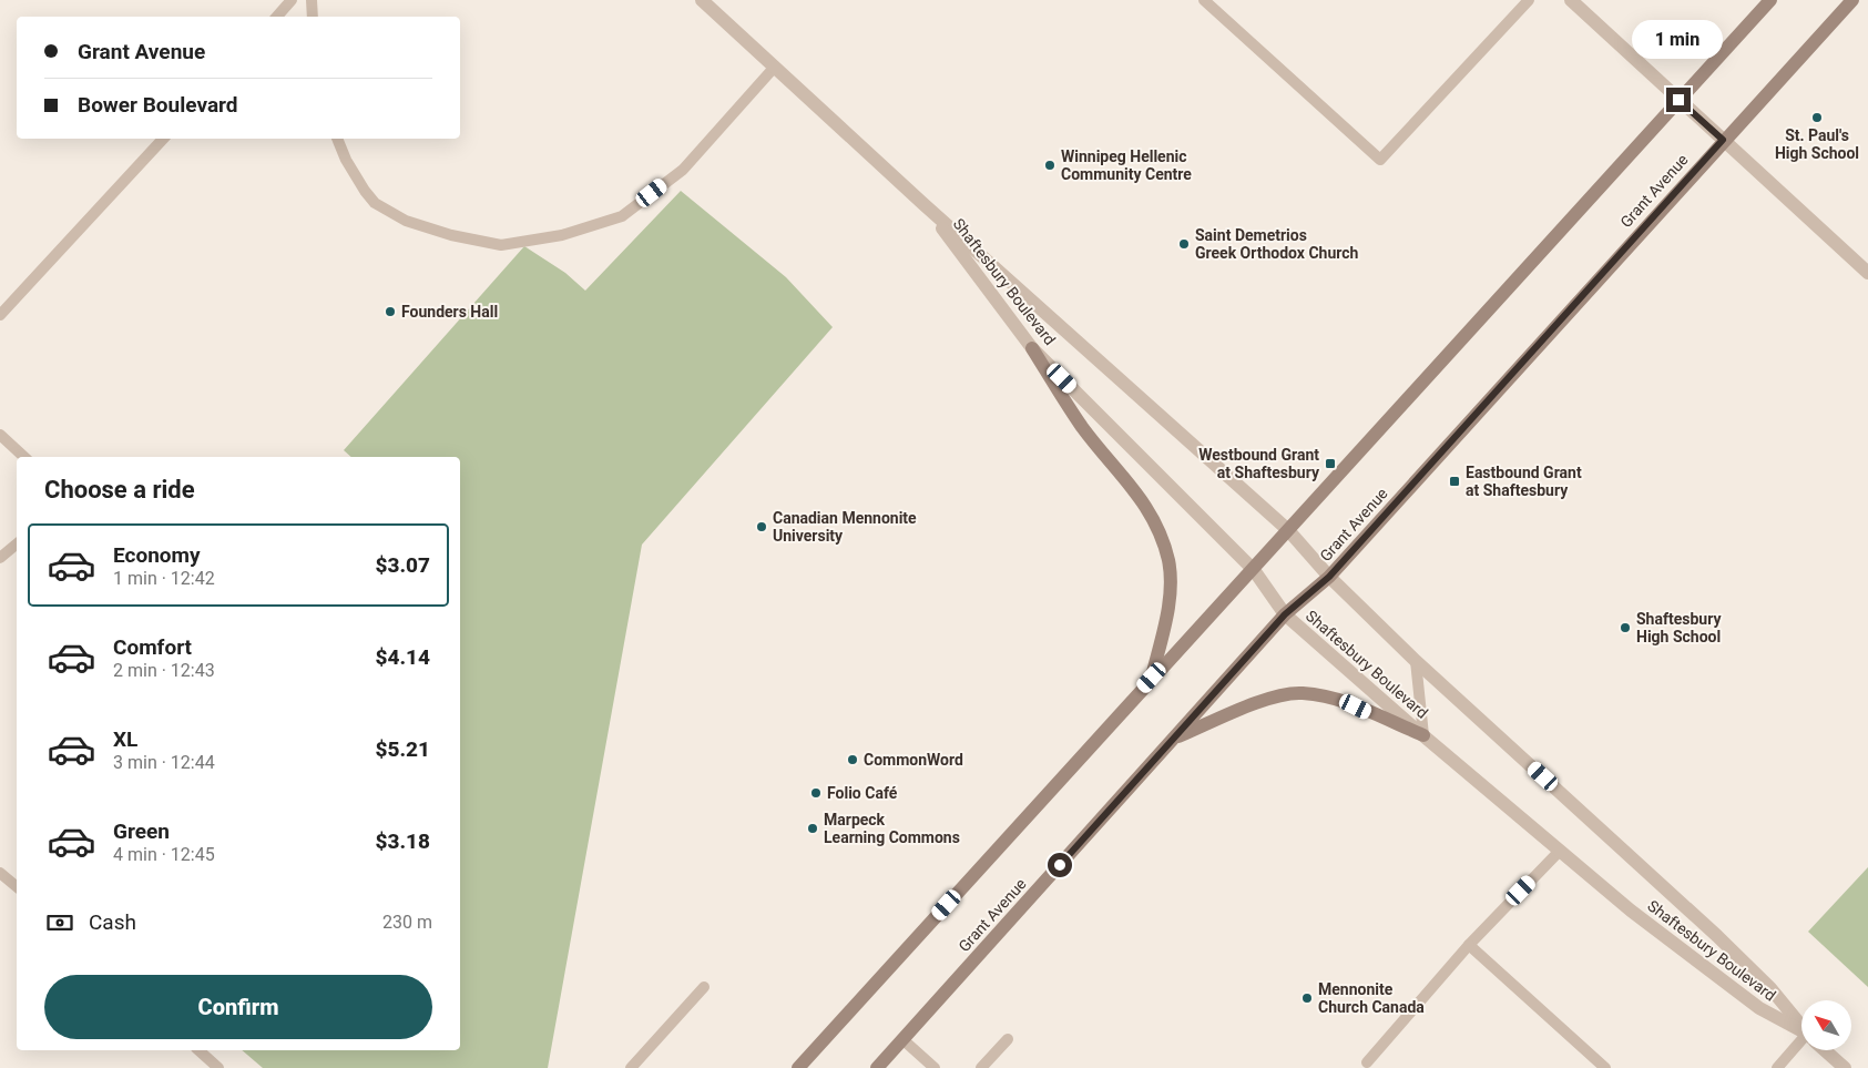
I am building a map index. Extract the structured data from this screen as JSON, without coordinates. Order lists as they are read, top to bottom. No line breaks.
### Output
{"streets":{"main road":["Grant Avenue"],"street":["Shaftesbury Boulevard"]},"crossings":[["Grant Avenue","Shaftesbury Boulevard"]],"places":{"other":["St. Paul's High School","Winnipeg Hellenic Community Centre","Saint Demetrios Greek Orthodox Church","Founders Hall","Canadian Mennonite University","Shaftesbury High School","CommonWord","Folio Café","Marpeck Learning Commons","Mennonite Church Canada"],"transit":["Westbound Grant at Shaftesbury","Eastbound Grant at Shaftesbury"]},"north":"top left","page":{"banner":["Grant Avenue","Bower Boulevard"],"bubble":"1 min","heading":"Choose a ride","list":[{"name":"Economy","note":"1 min · 12:42","value":"$3.07"},{"name":"Comfort","note":"2 min · 12:43","value":"$4.14"},{"name":"XL","note":"3 min · 12:44","value":"$5.21"},{"name":"Green","note":"4 min · 12:45","value":"$3.18"}],"pay":["Cash","230 m"],"buttons":"Confirm"}}
